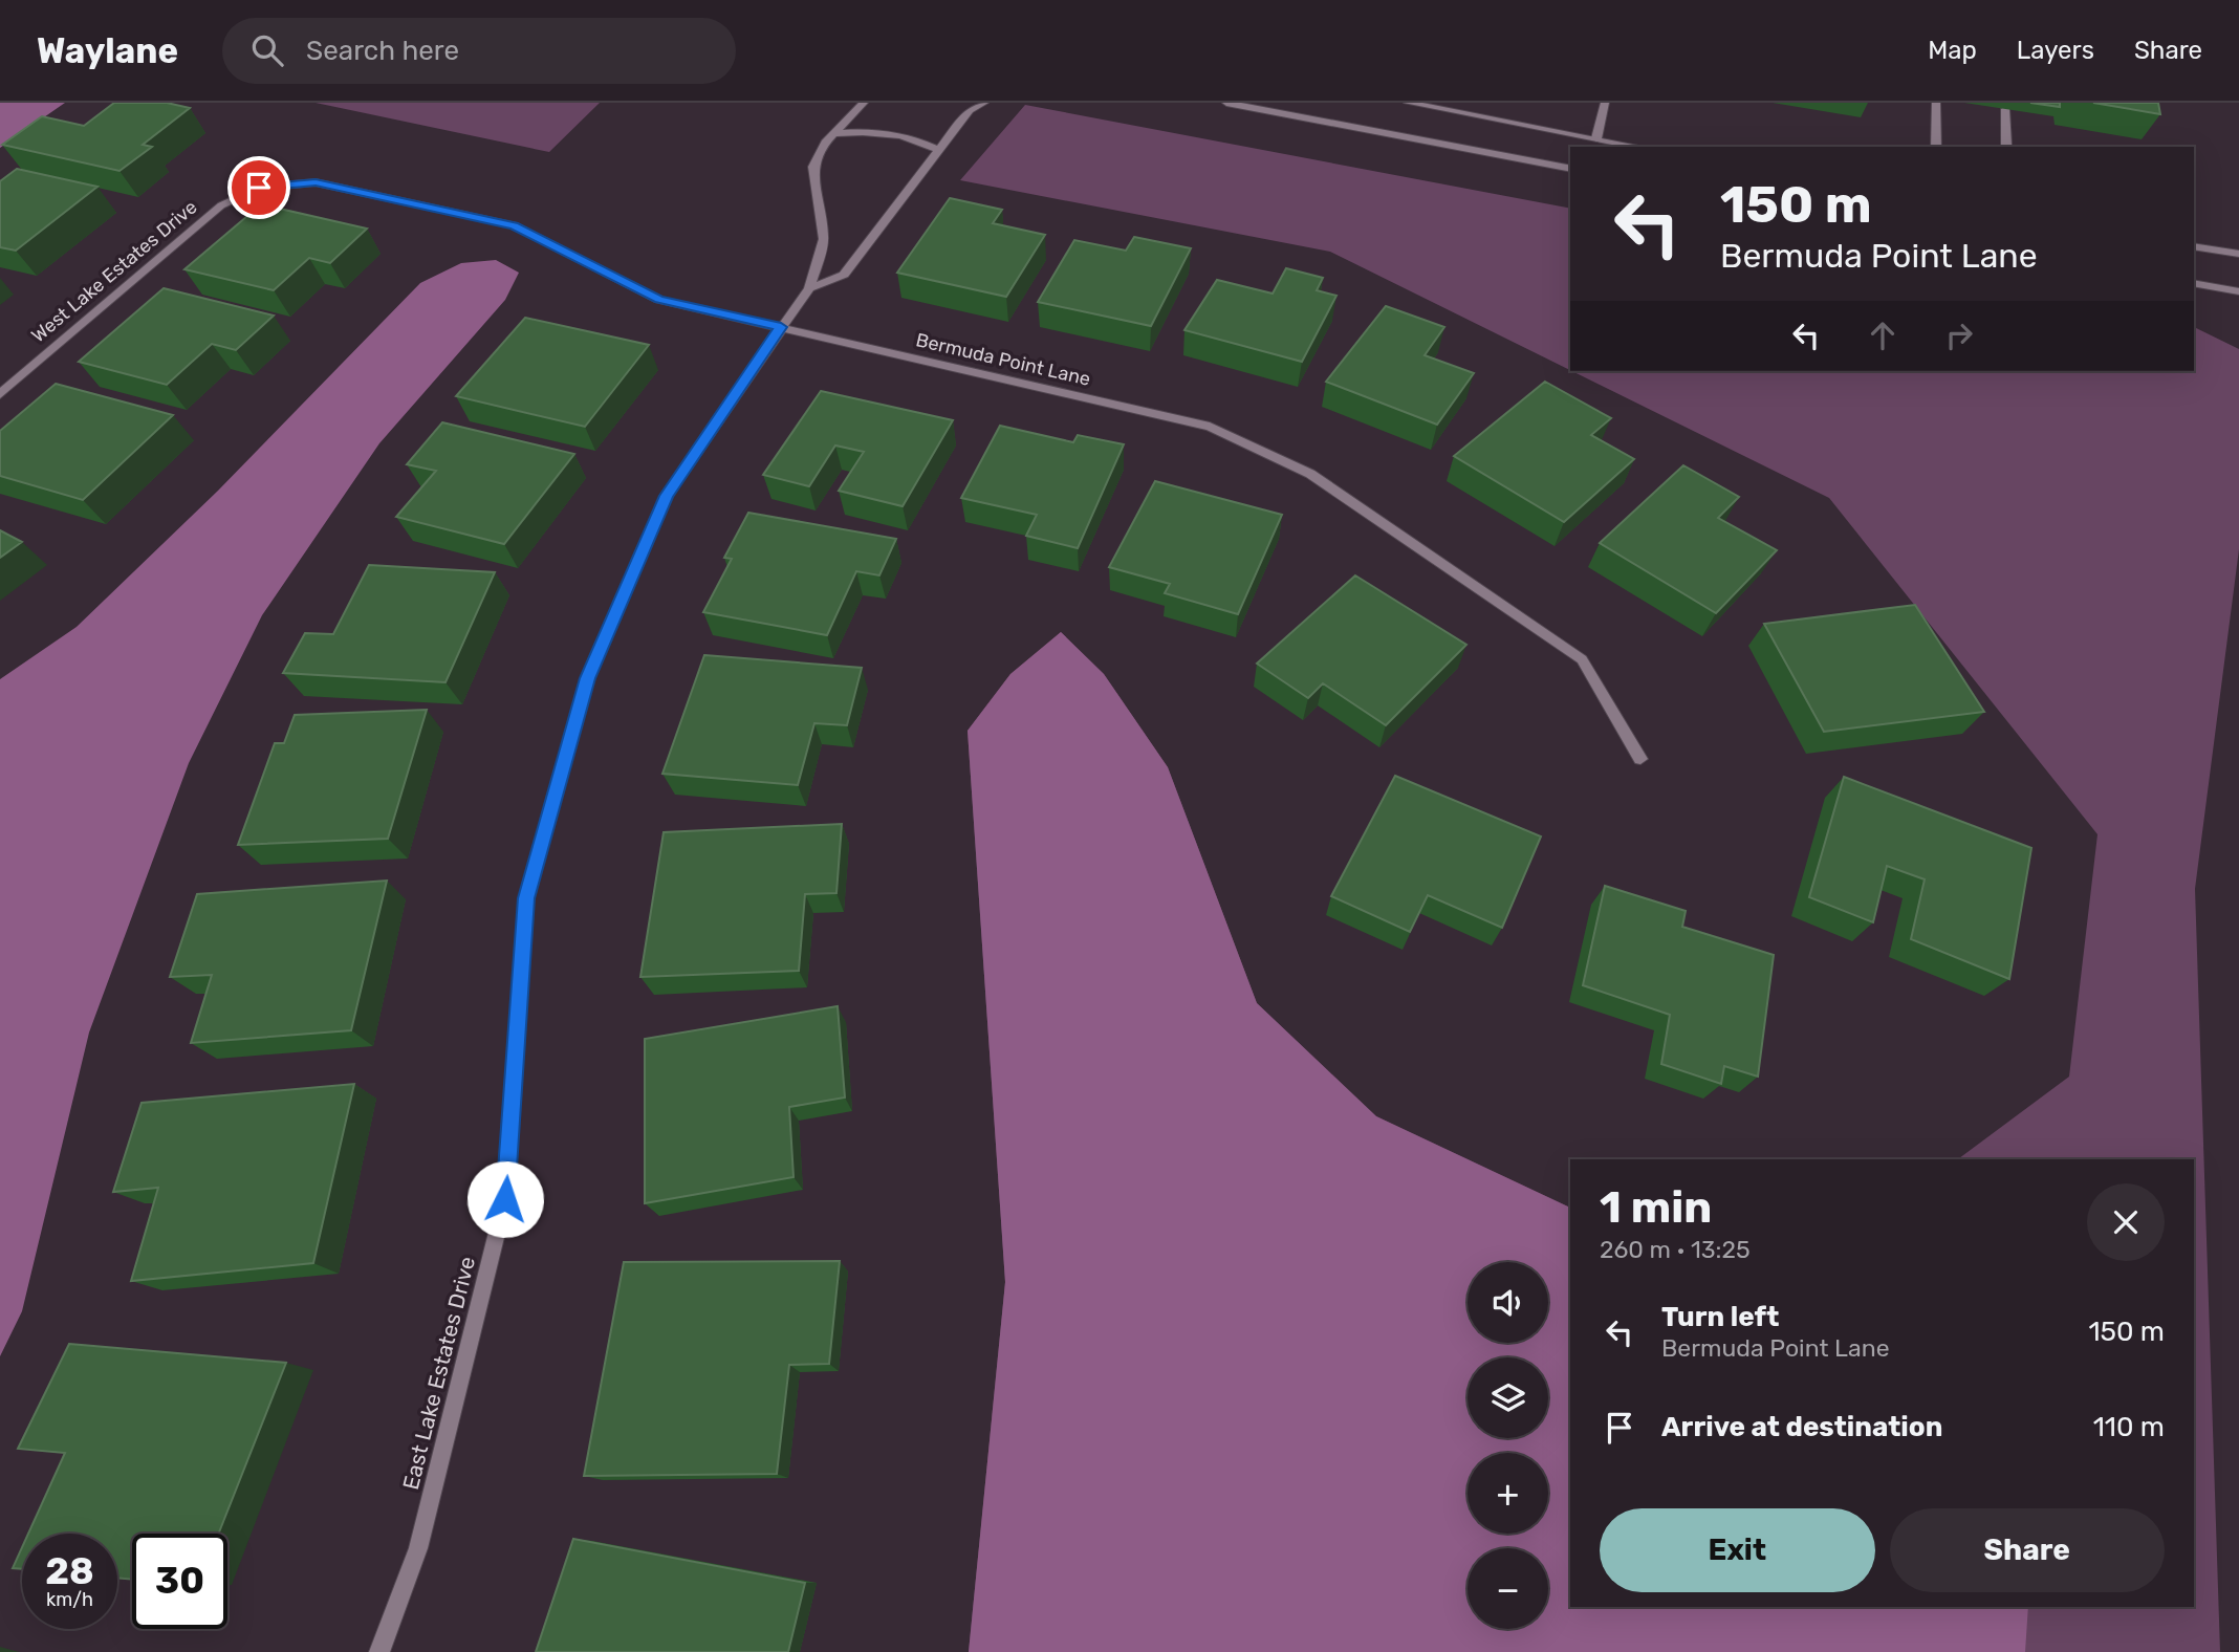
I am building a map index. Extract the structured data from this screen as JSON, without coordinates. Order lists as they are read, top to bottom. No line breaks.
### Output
{"streets":{"street":["West Lake Estates Drive","Bermuda Point Lane","East Lake Estates Drive"]},"crossings":[["West Lake Estates Drive","Bermuda Point Lane"],["Bermuda Point Lane","East Lake Estates Drive"]],"page":{"header":"Waylane","search":"Search here","nav":["Map","Layers","Share"],"turn":["150 m","Bermuda Point Lane"],"heading":["1 min","260 m · 13:25"],"map_buttons":["+","−"],"list":[{"name":"Turn left","note":"Bermuda Point Lane","value":"150 m"},{"name":"Arrive at destination","value":"110 m"}],"buttons":["Exit","Share"],"speed":"28 km/h","limit":"30"}}
